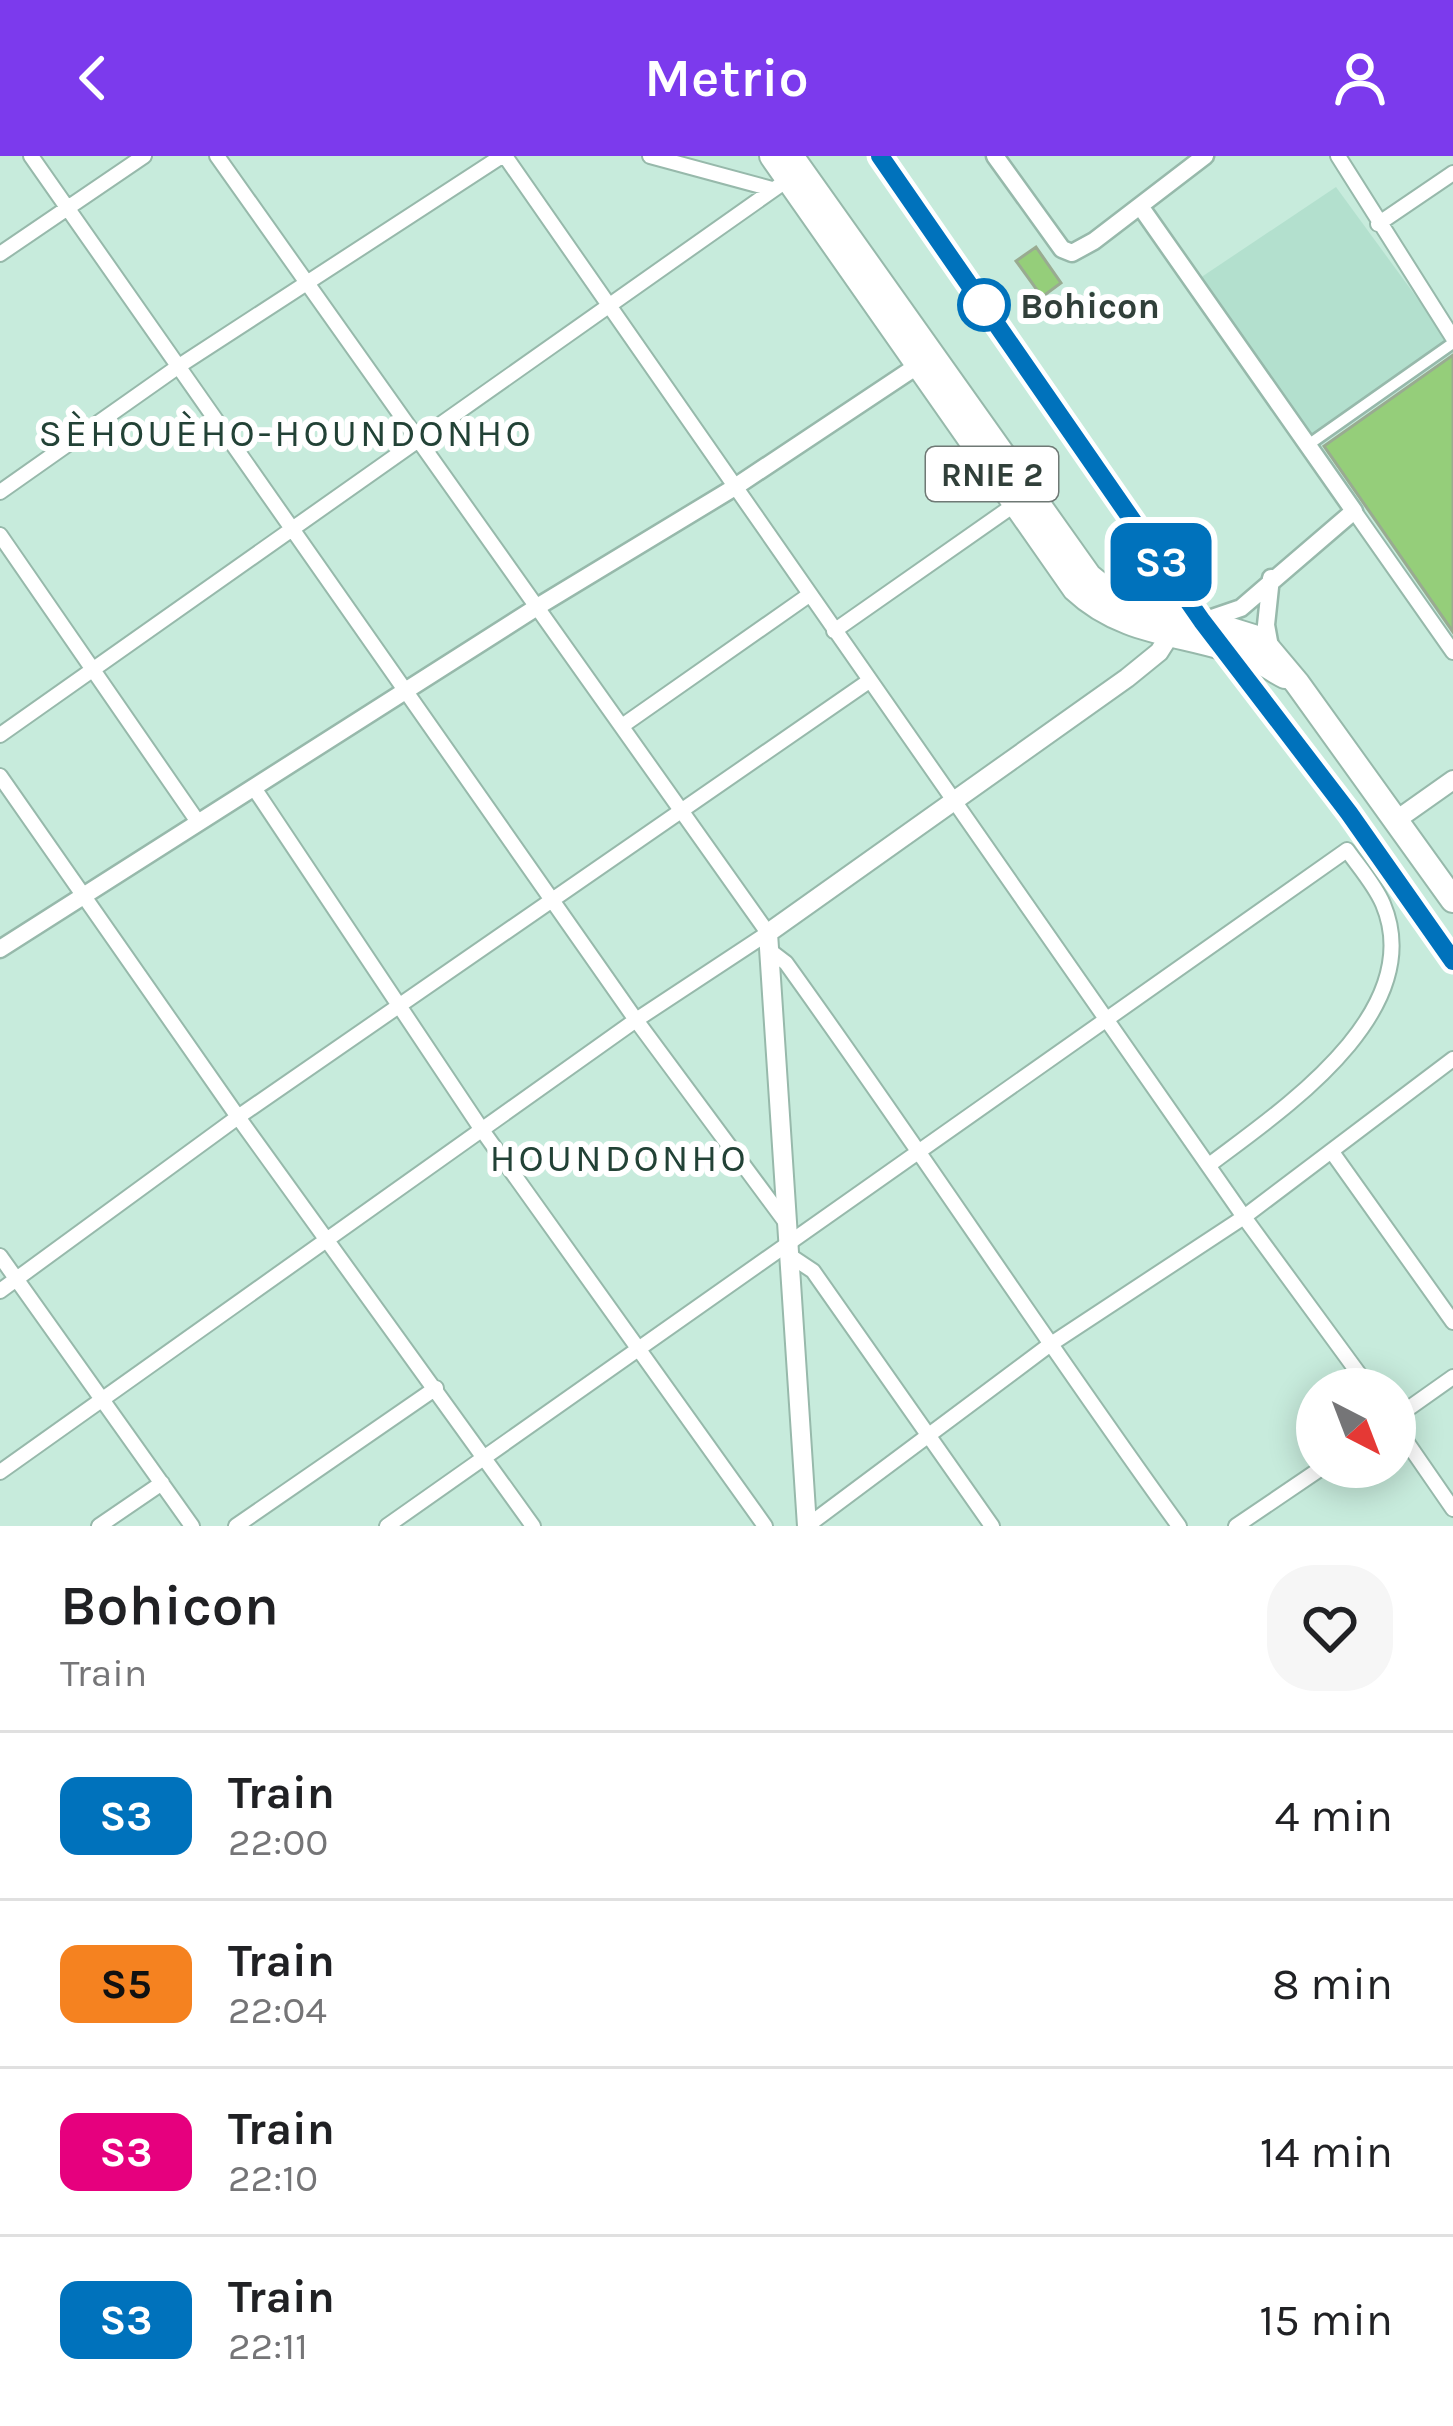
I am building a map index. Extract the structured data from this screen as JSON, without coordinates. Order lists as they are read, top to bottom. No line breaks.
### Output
{"streets":{"highway":["RNIE 2"]},"districts":["SÈHOUÈHO-HOUNDONHO","HOUNDONHO"],"places":["Bohicon"],"north":"bottom right","page":{"header":"Metrio","on_map":"S3","heading":["Bohicon","Train"],"list":[{"mark":"S3","name":"Train","note":"22:00","value":"4 min"},{"mark":"S5","name":"Train","note":"22:04","value":"8 min"},{"mark":"S3","name":"Train","note":"22:10","value":"14 min"},{"mark":"S3","name":"Train","note":"22:11","value":"15 min"}]}}
